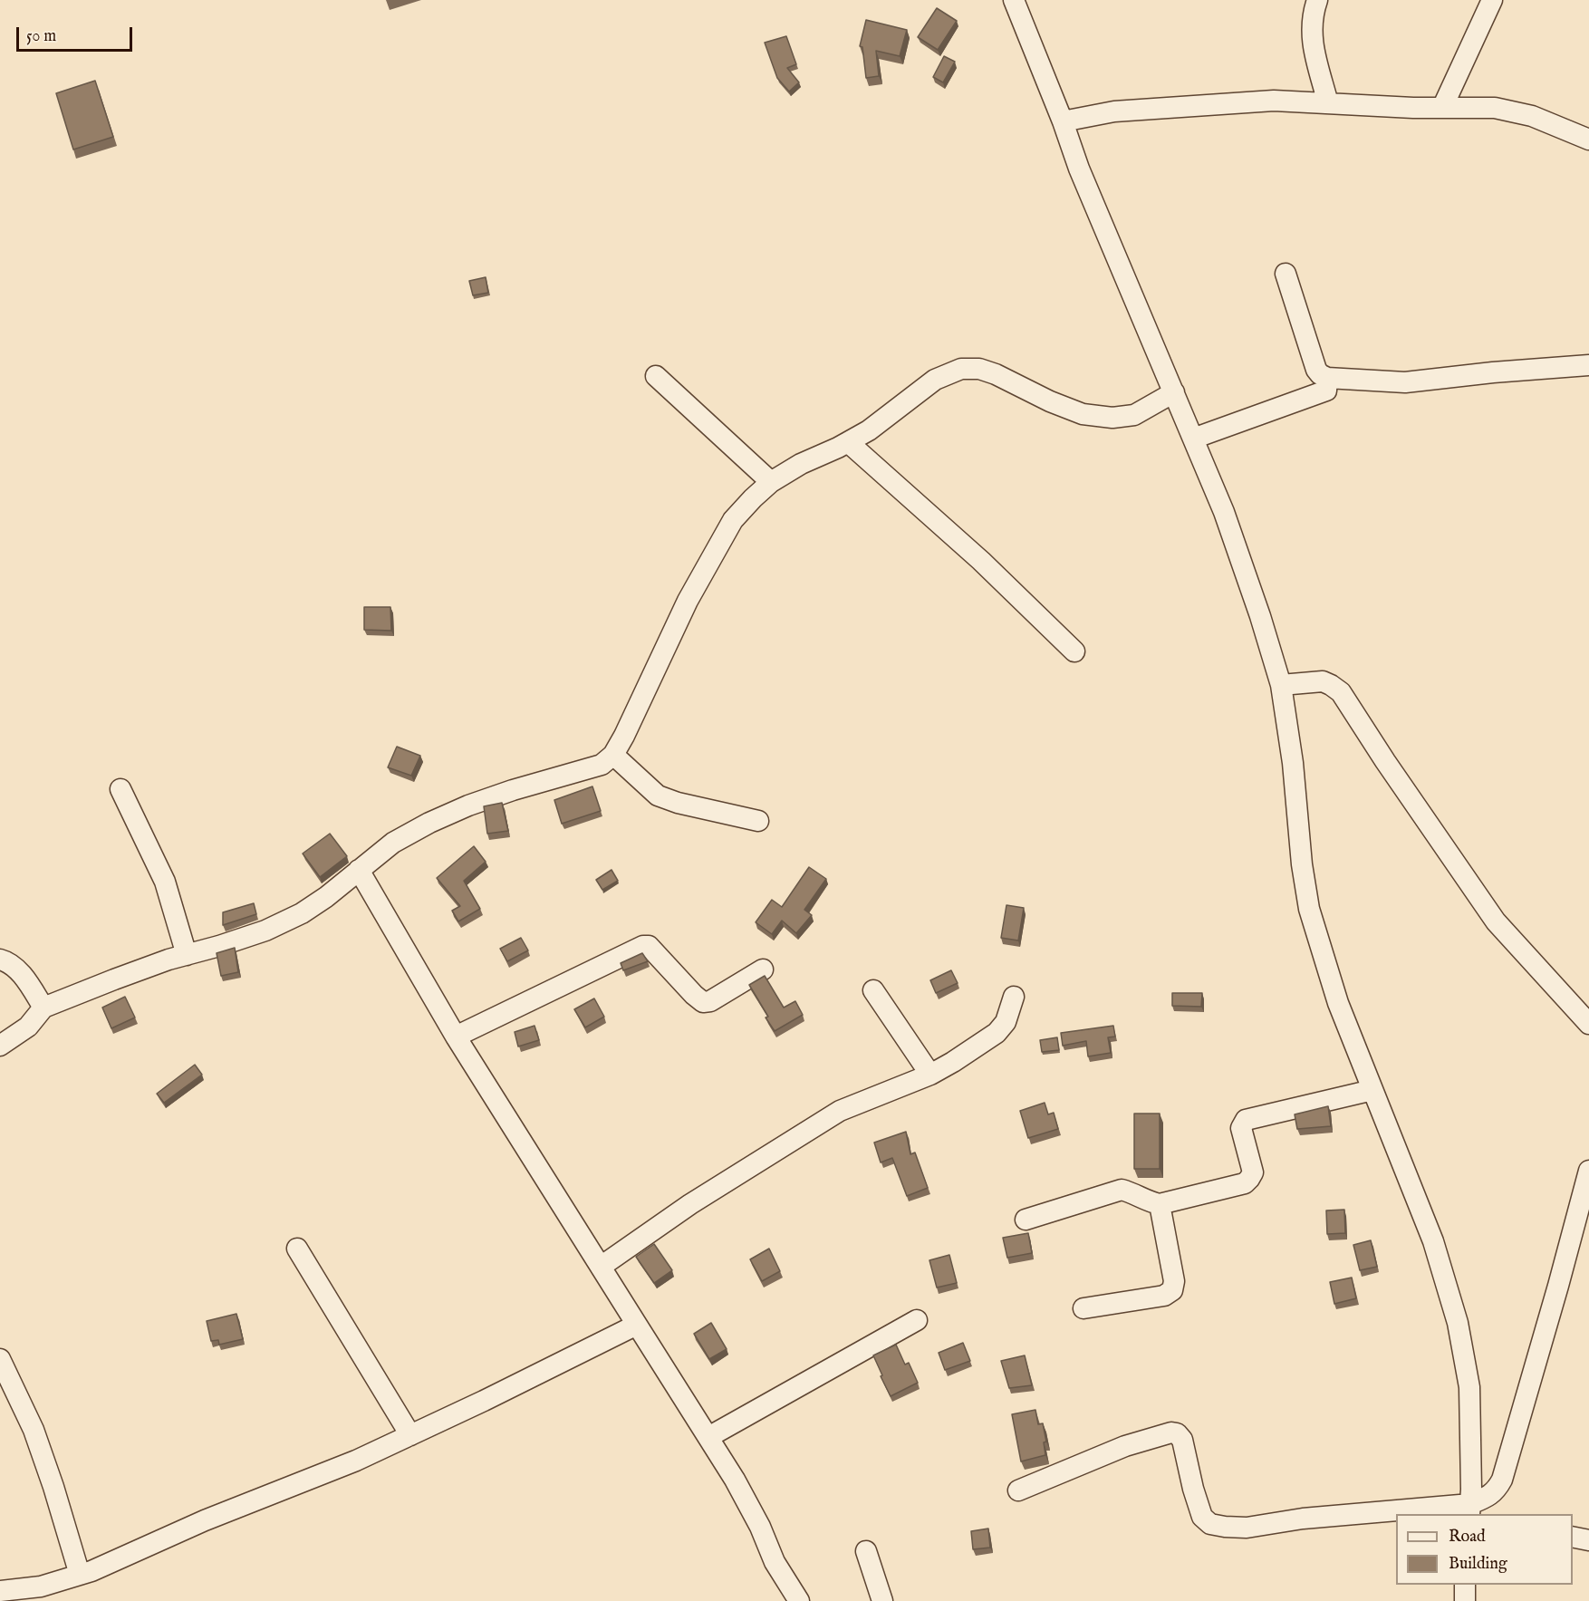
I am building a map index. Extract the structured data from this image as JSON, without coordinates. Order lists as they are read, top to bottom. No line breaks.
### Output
{"legend":["Road","Building"],"scale_bar":"50 m"}
